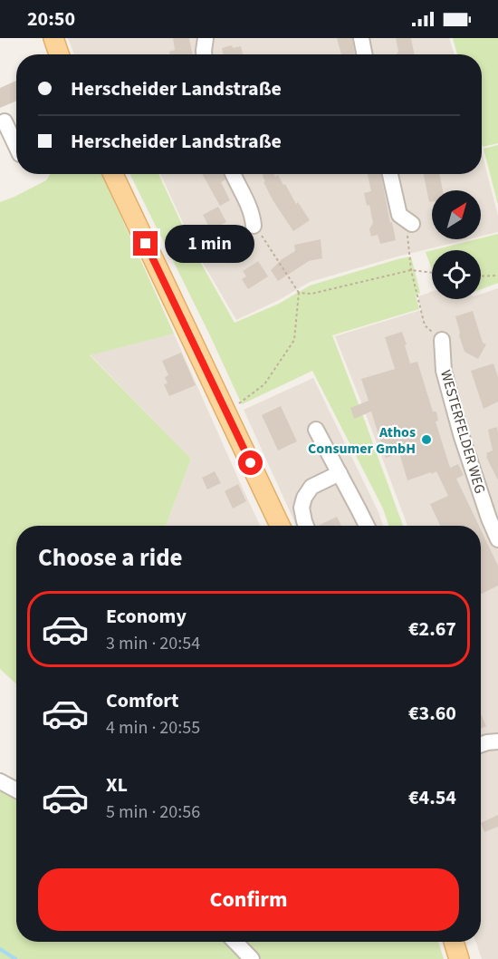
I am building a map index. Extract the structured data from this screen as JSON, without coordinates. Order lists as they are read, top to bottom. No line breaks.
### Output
{"streets":{"street":["WESTERFELDER WEG"]},"places":["Athos Consumer GmbH"],"north":"top right","page":{"status":"20:50","banner":["Herscheider Landstraße","Herscheider Landstraße"],"bubble":"1 min","heading":"Choose a ride","list":[{"name":"Economy","note":"3 min · 20:54","value":"€2.67"},{"name":"Comfort","note":"4 min · 20:55","value":"€3.60"},{"name":"XL","note":"5 min · 20:56","value":"€4.54"}],"buttons":"Confirm"}}
